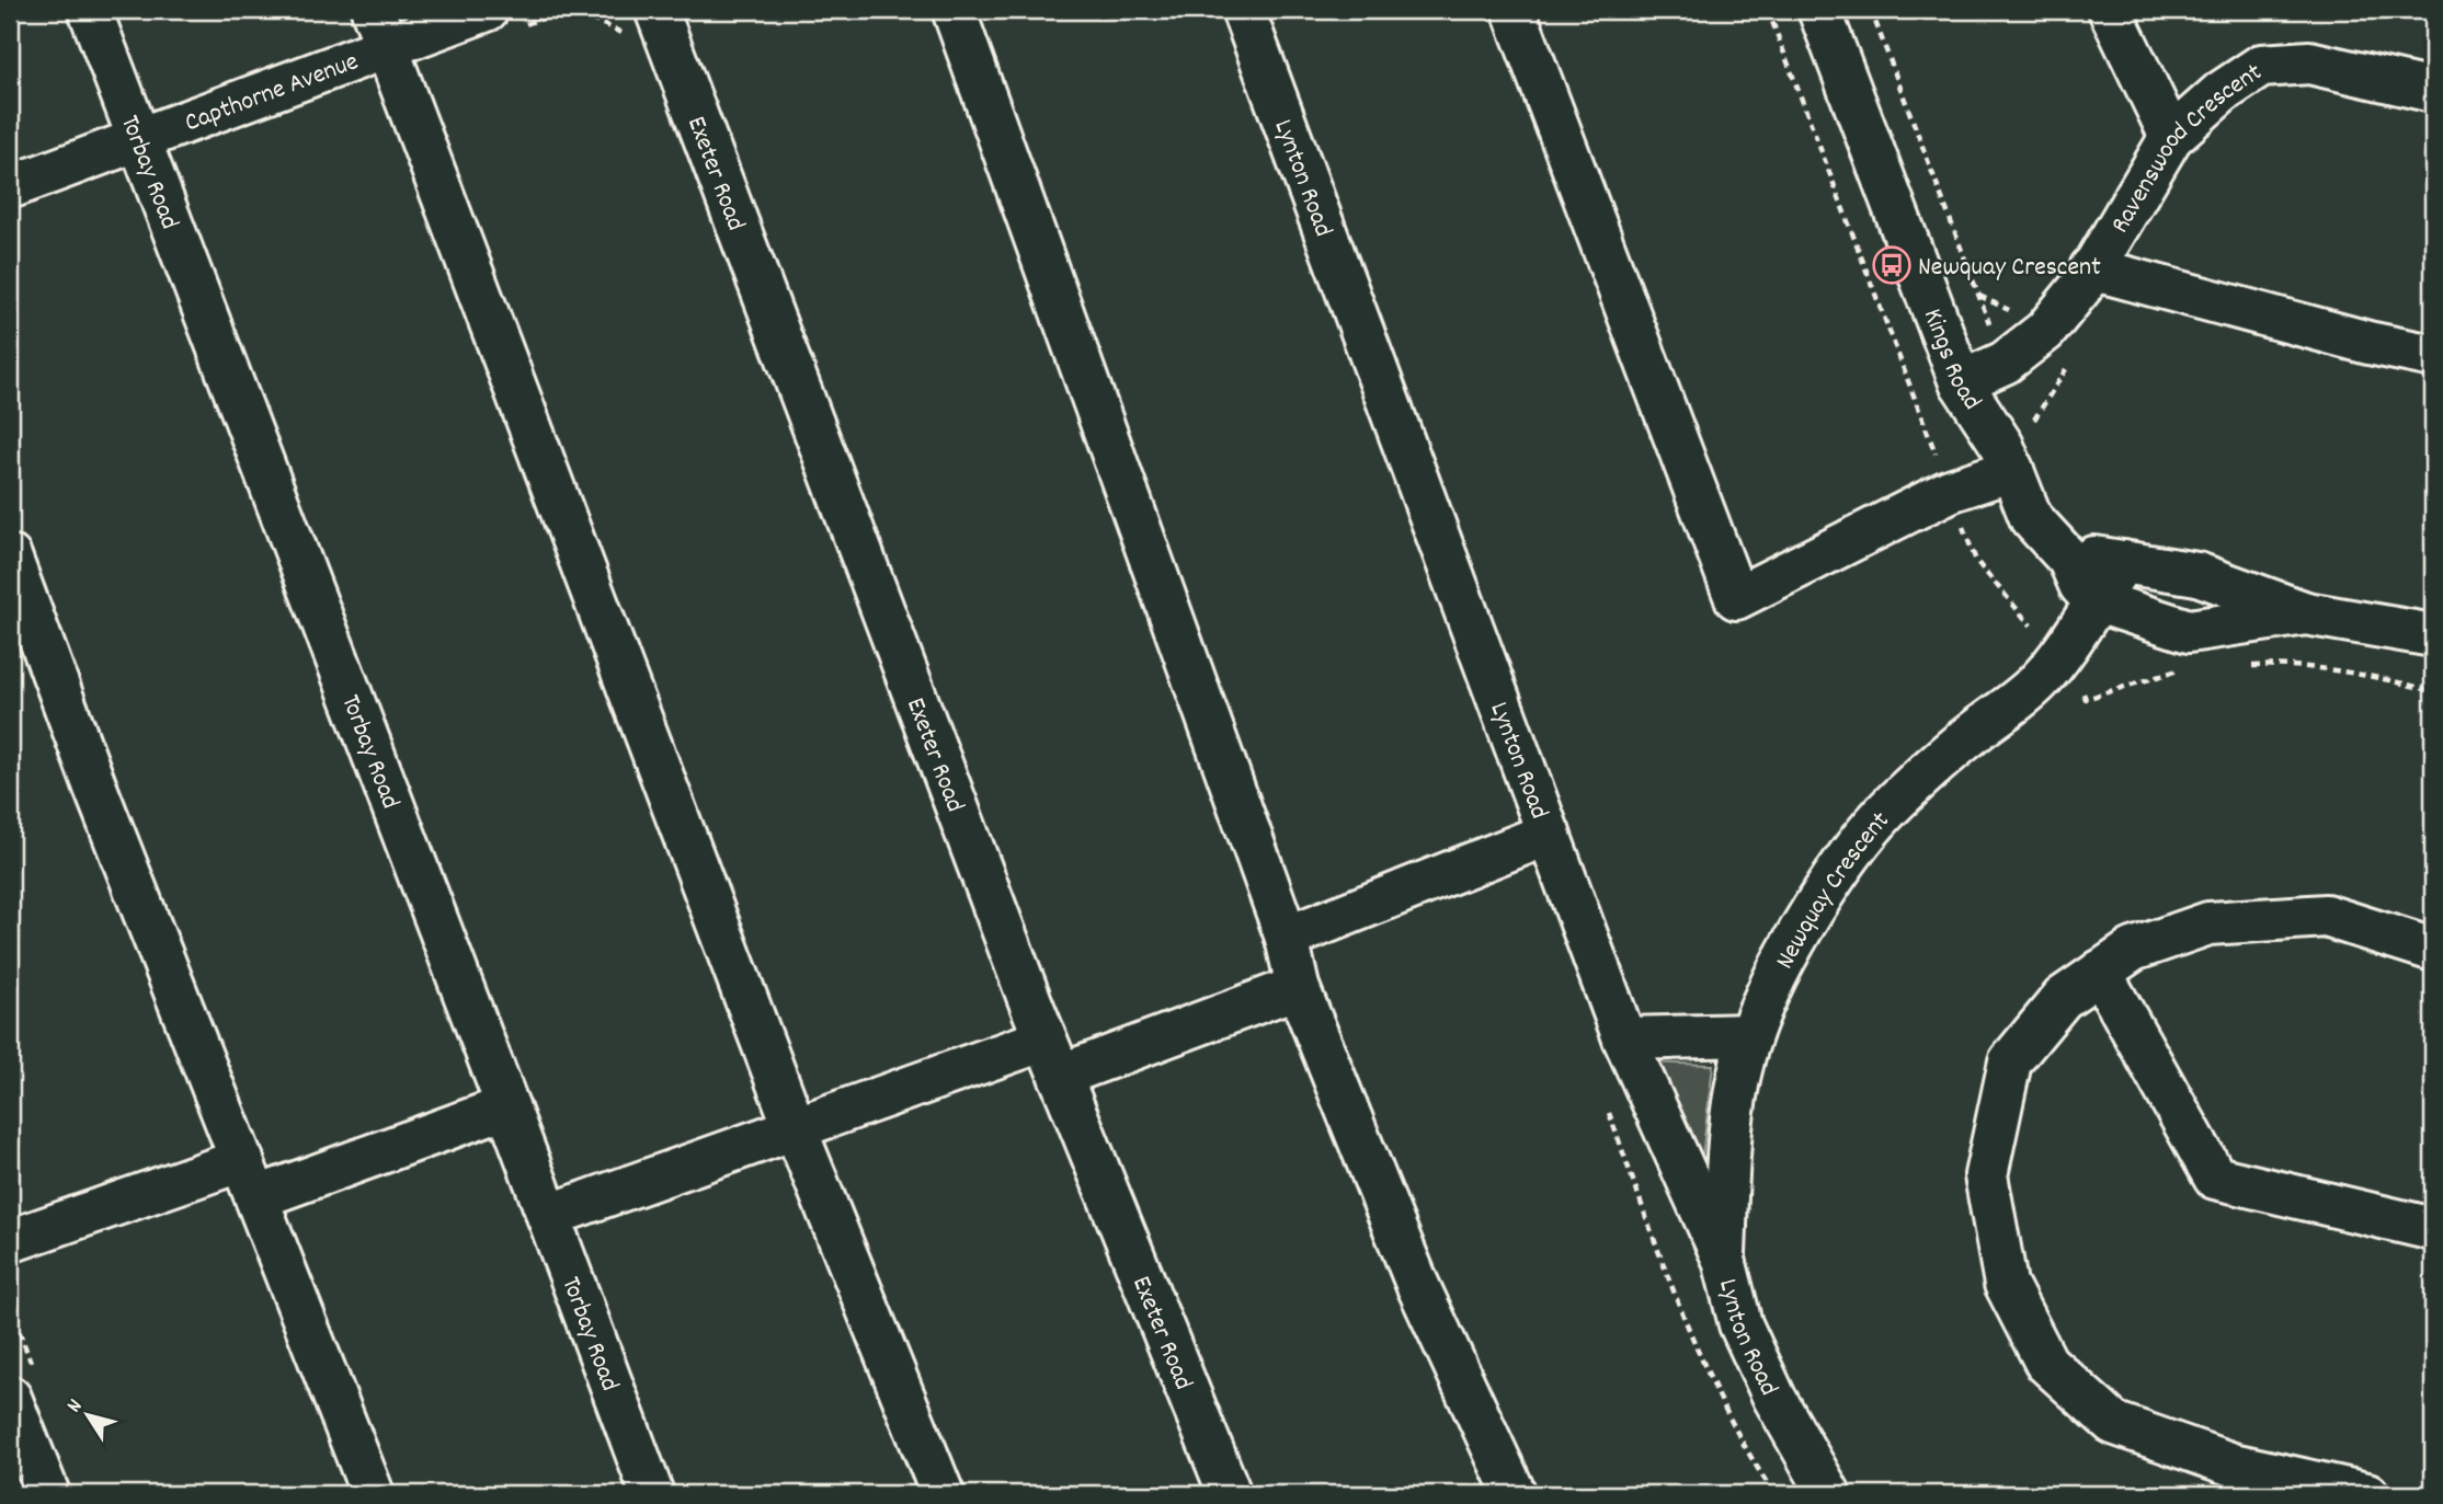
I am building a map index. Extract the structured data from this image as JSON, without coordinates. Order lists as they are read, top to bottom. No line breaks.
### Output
{"streets":{"street":["Capthorne Avenue","Ravenswood Crescent","Torbay Road","Exeter Road","Lynton Road","Kings Road","Newquay Crescent"]},"crossings":[["Capthorne Avenue","Torbay Road"],["Ravenswood Crescent","Kings Road"],["Lynton Road","Newquay Crescent"],["Kings Road","Newquay Crescent"]],"places":{"bus stop":["Newquay Crescent"]},"north":"top left"}
